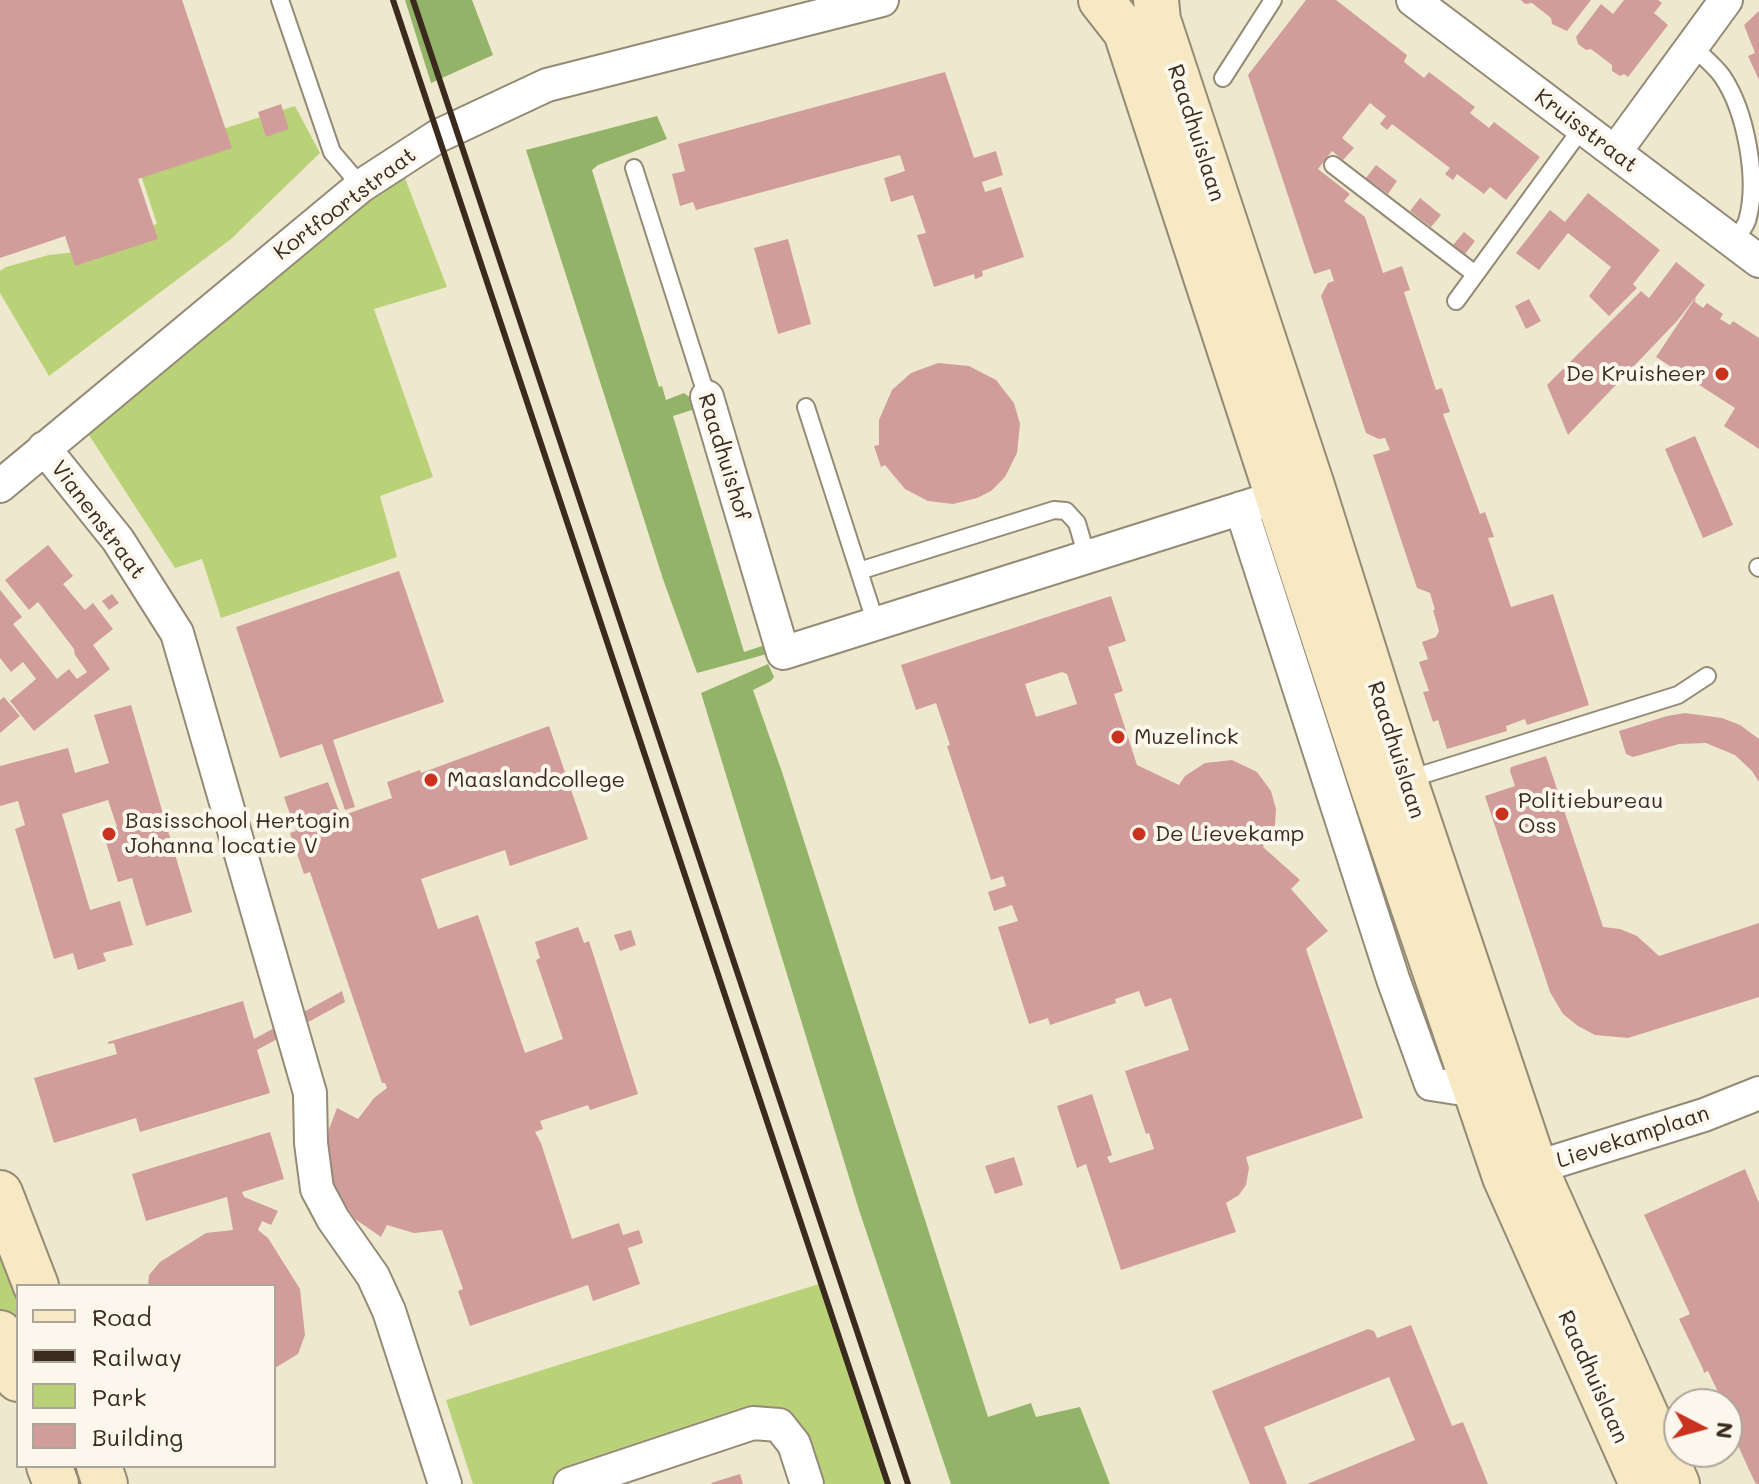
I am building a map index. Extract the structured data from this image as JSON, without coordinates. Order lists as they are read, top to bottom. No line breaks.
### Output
{"streets":{"street":["Kruisstraat","Raadhuislaan","Kortfoortstraat","Raadhuishof","Vianenstraat","Lievekamplaan"]},"crossings":[["Raadhuislaan","Raadhuishof"],["Raadhuislaan","Lievekamplaan"],["Kortfoortstraat","Vianenstraat"]],"places":["De Kruisheer","Muzelinck","Maaslandcollege","Politiebureau Oss","Basisschool Hertogin Johanna locatie V","De Lievekamp"],"legend":["Road","Railway","Park","Building"],"north":"right"}
